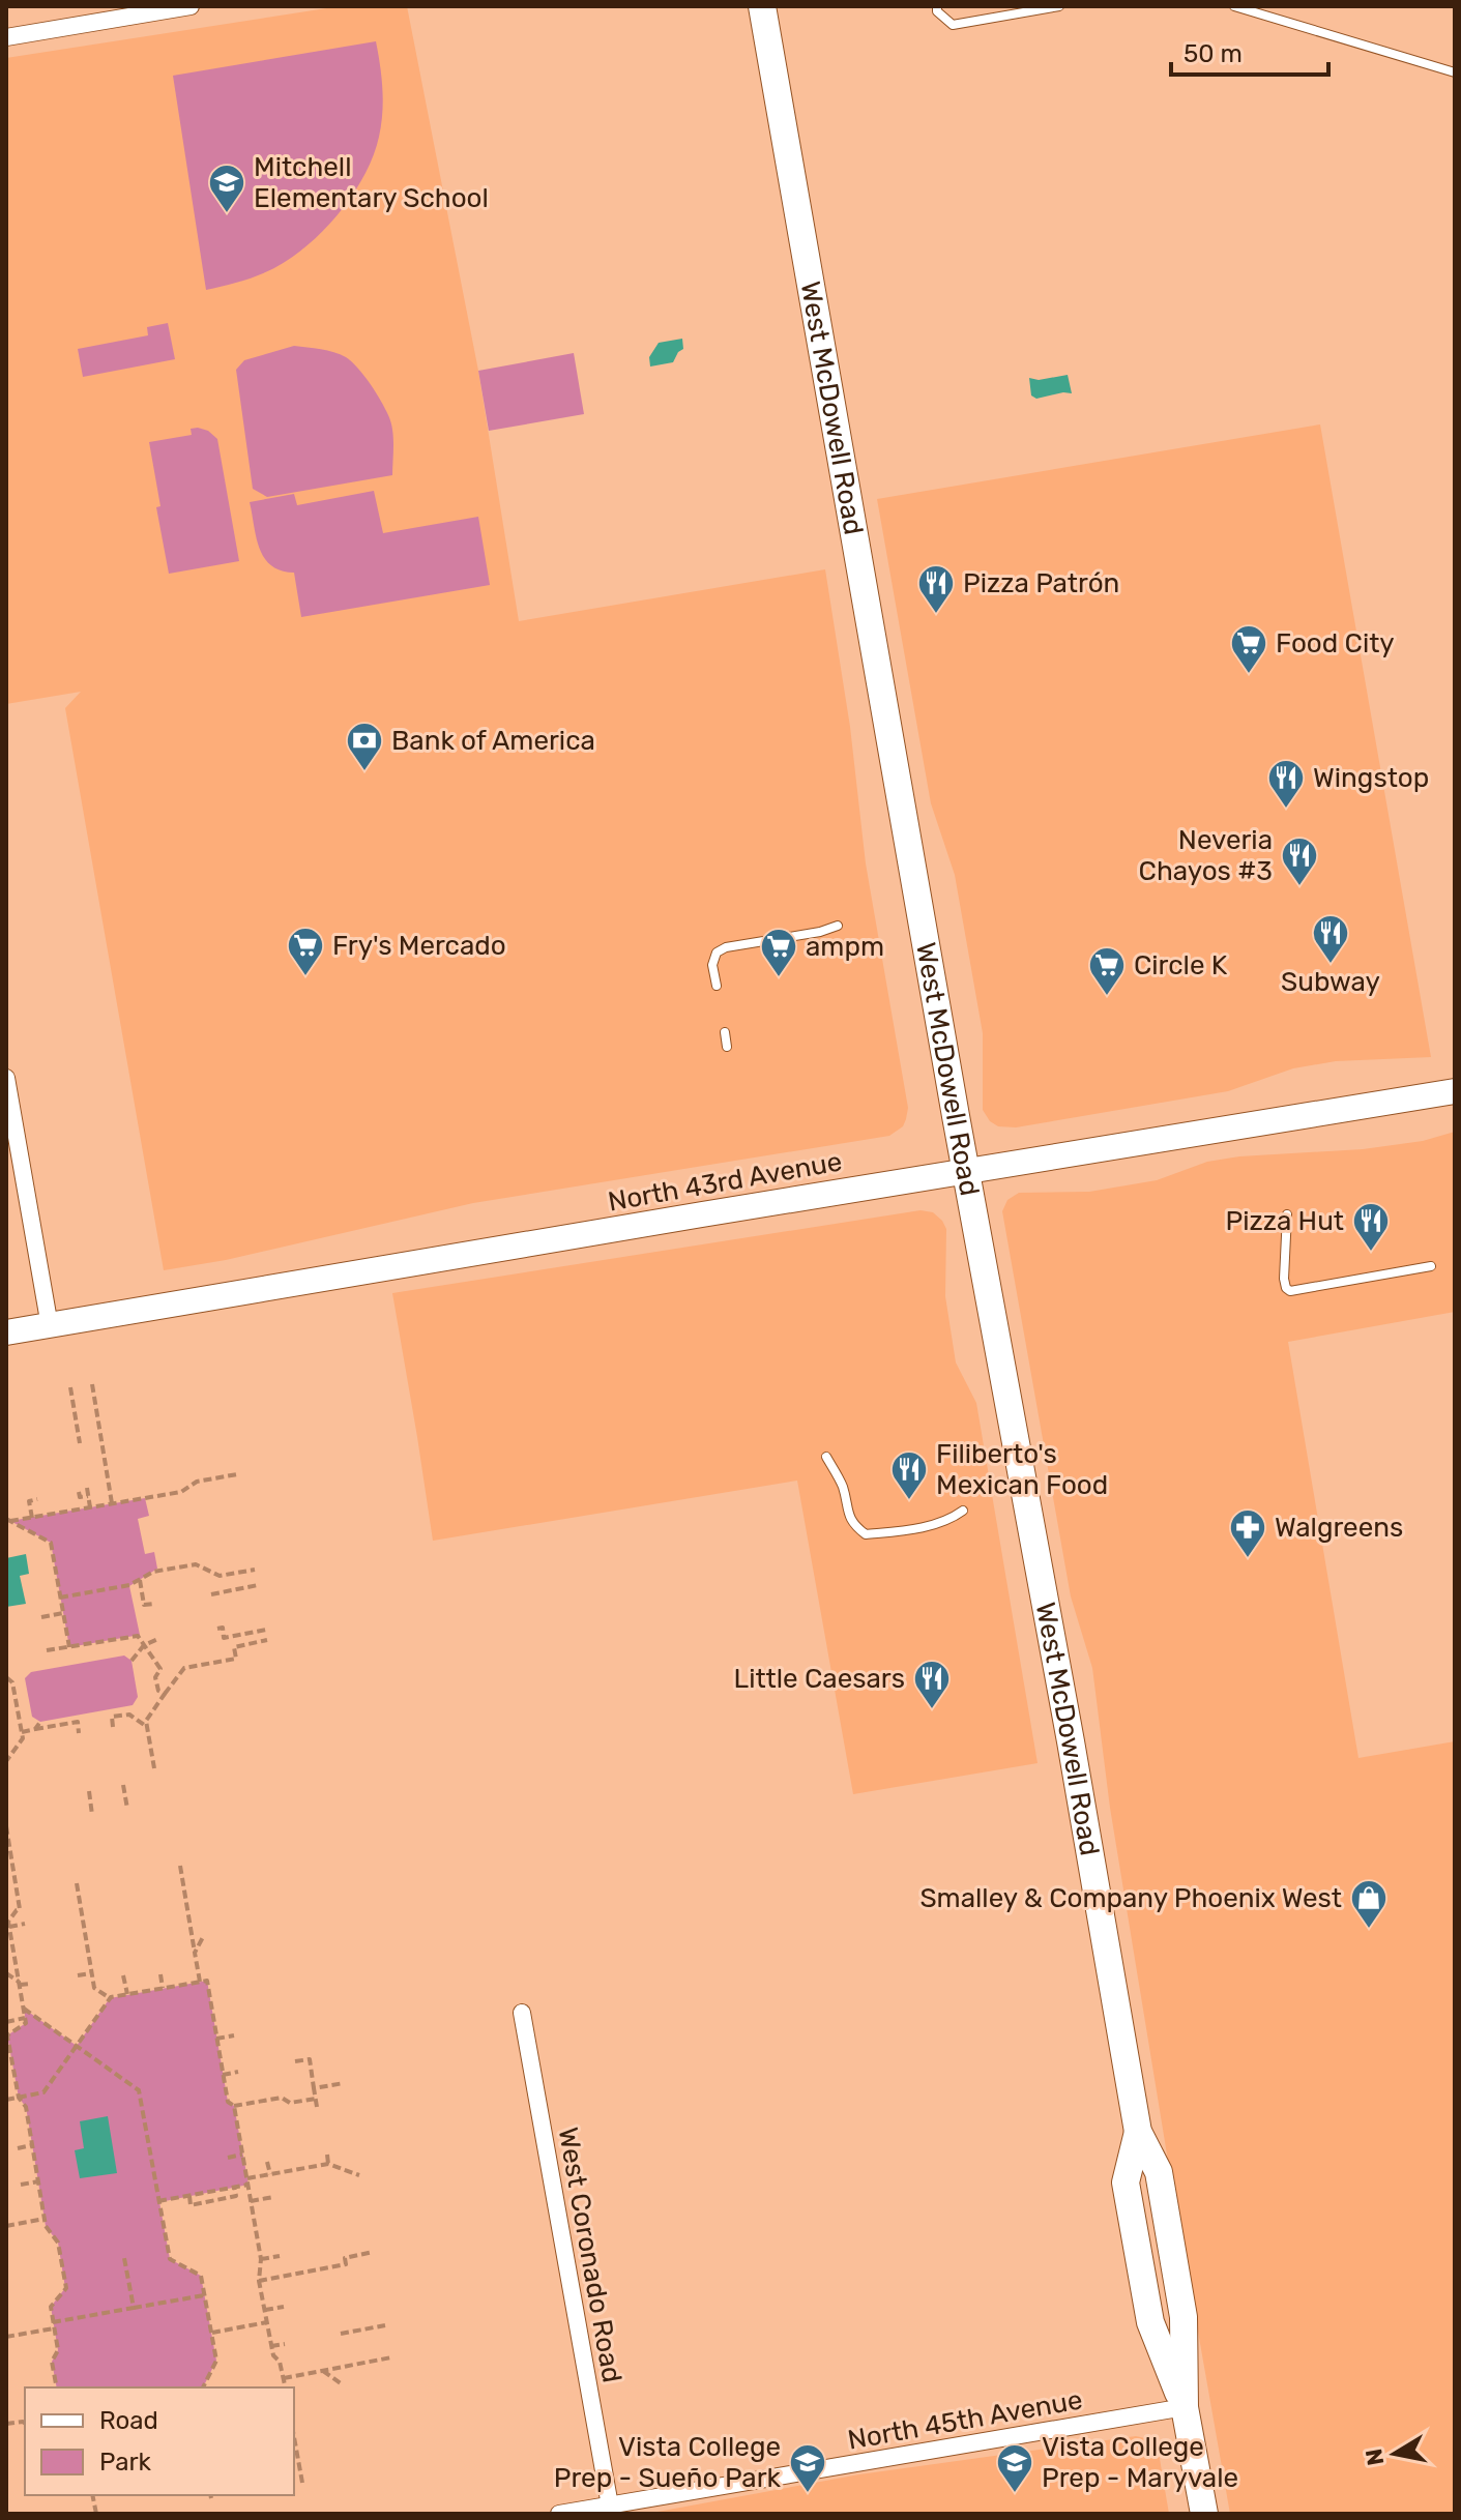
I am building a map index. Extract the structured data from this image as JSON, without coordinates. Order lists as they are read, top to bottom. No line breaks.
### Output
{"streets":{"main road":["West McDowell Road","North 43rd Avenue"],"street":["West Coronado Road","North 45th Avenue"]},"crossings":[["West McDowell Road","North 43rd Avenue"],["West McDowell Road","North 45th Avenue"],["West Coronado Road","North 45th Avenue"]],"places":{"school or university":["Mitchell Elementary School","Vista College Prep - Sueño Park","Vista College Prep - Maryvale"],"restaurant":["Pizza Patrón","Wingstop","Neveria Chayos #3","Subway","Pizza Hut","Filiberto's Mexican Food","Little Caesars"],"supermarket":["Food City","Fry's Mercado","ampm","Circle K"],"bank":["Bank of America"],"pharmacy":["Walgreens"],"shop":["Smalley & Company Phoenix West"]},"legend":["Road","Park"],"scale_bar":"50 m","north":"left"}
